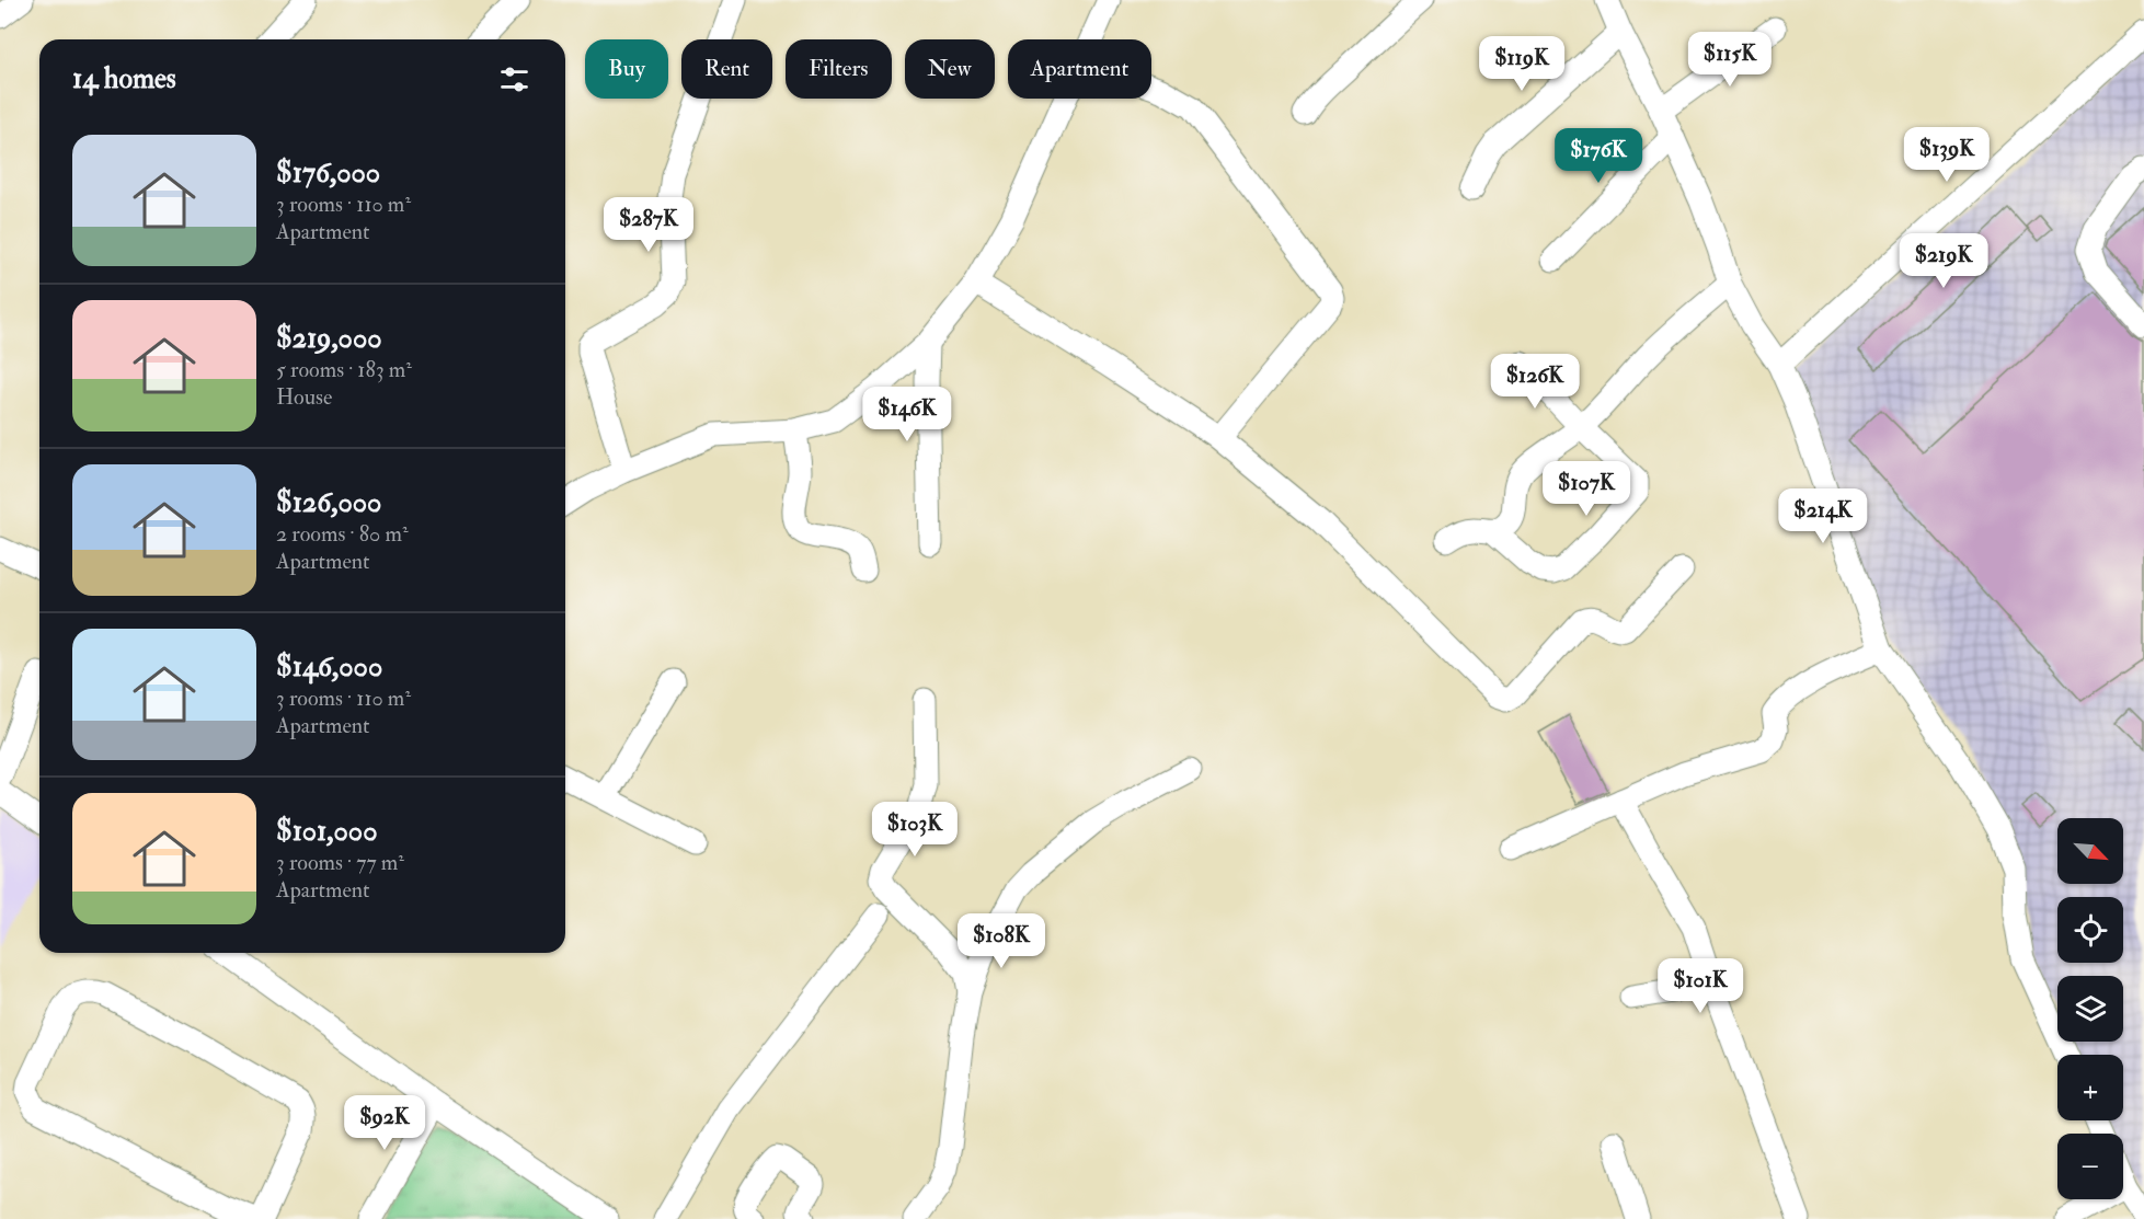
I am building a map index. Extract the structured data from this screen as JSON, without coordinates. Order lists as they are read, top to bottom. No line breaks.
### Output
{"north":"bottom right","page":{"price":["$115K","$119K","$139K","$176K","$287K","$219K","$126K","$146K","$107K","$214K","$103K","$108K","$101K","$92K"],"chip":["Buy","Rent","Filters","New","Apartment"],"heading":"14 homes","list":[{"name":"$176,000","note":"3 rooms · 110 m² · Apartment"},{"name":"$219,000","note":"5 rooms · 183 m² · House"},{"name":"$126,000","note":"2 rooms · 80 m² · Apartment"},{"name":"$146,000","note":"3 rooms · 110 m² · Apartment"},{"name":"$101,000","note":"3 rooms · 77 m² · Apartment"}],"map_buttons":["+","−"]}}
